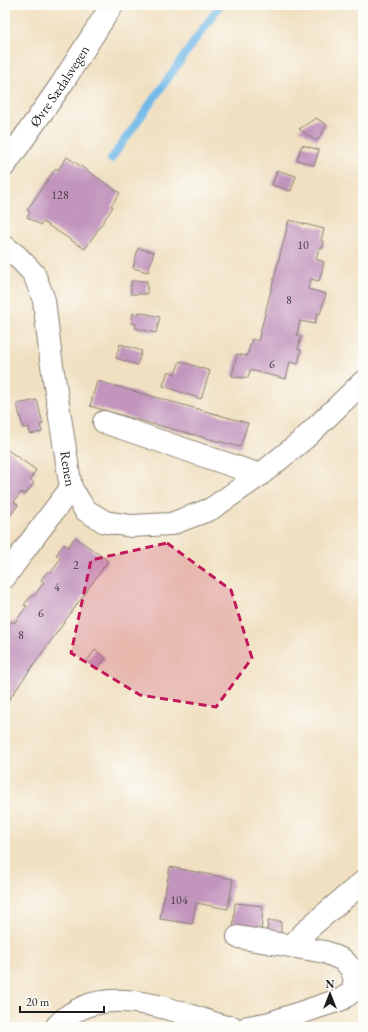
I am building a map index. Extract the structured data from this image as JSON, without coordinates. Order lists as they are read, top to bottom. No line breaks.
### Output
{"streets":{"street":["Øvre Sædalsvegen","Renen"]},"house_numbers":["128","10","8","6","2","4","6","8","104"],"scale_bar":"20 m","north":"top"}
